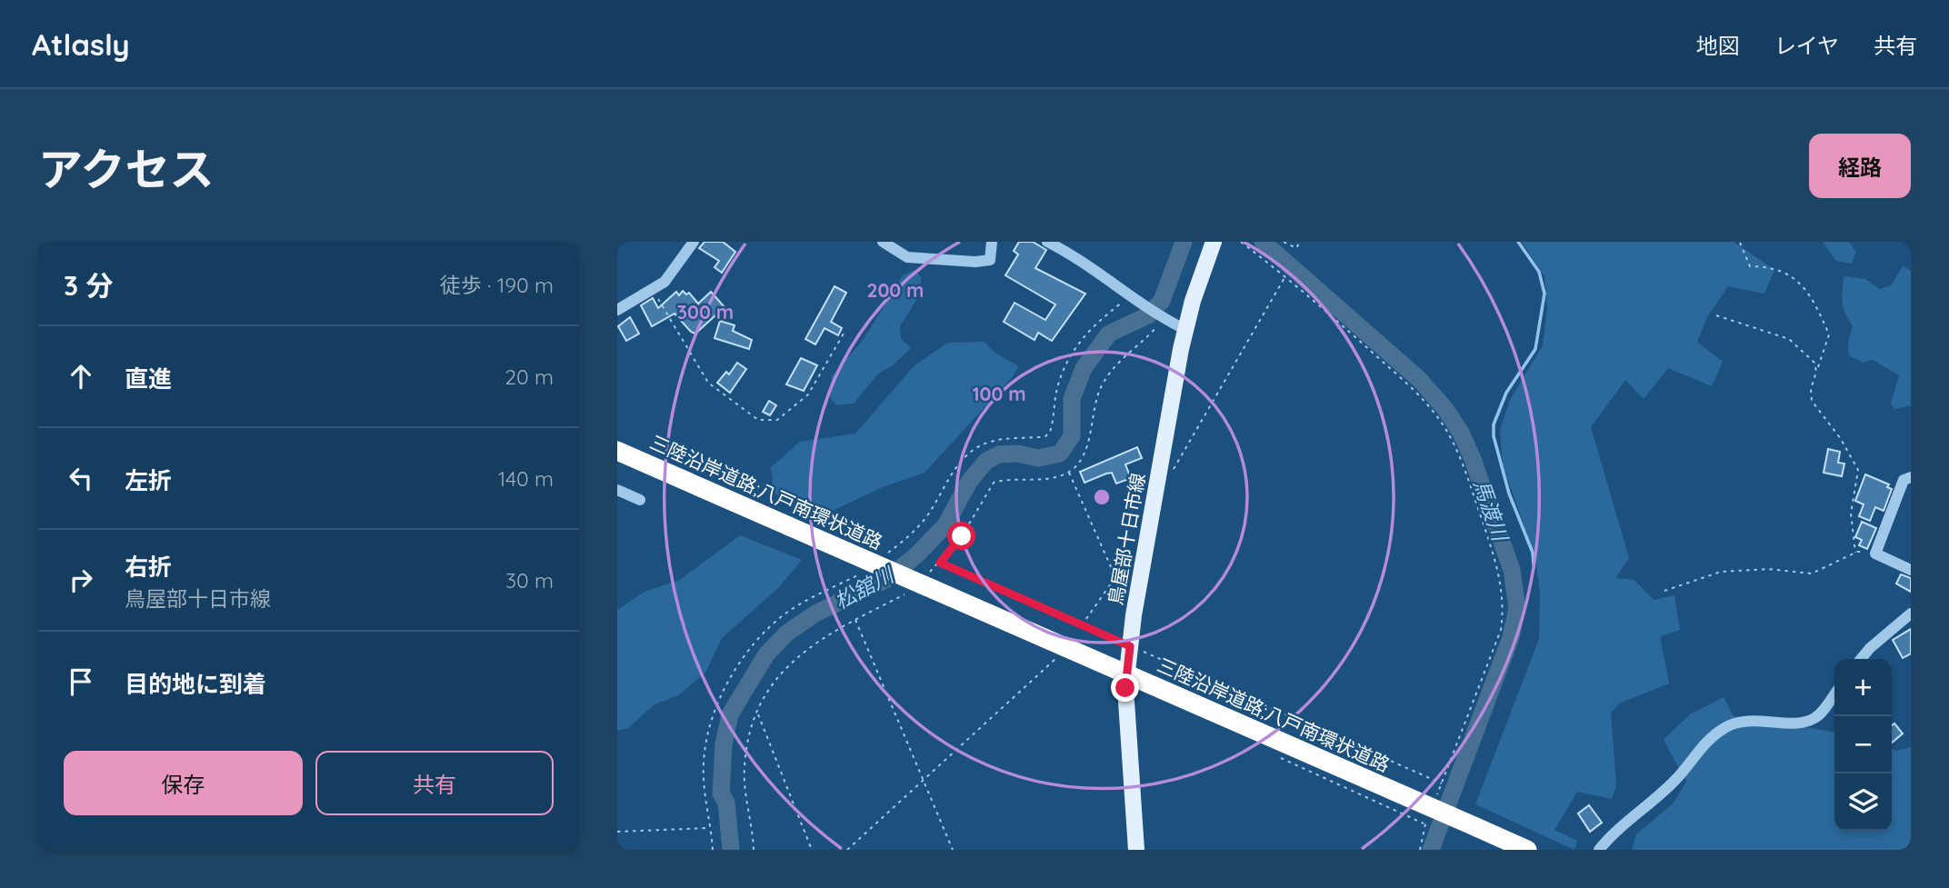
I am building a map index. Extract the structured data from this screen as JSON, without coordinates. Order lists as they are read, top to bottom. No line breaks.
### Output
{"streets":{"highway":["三陸沿岸道路;八戸南環状道路"],"main road":["鳥屋部十日市線"]},"water":["馬渡川","松舘川"],"page":{"header":"Atlasly","nav":["地図","レイヤ","共有"],"title":"アクセス","buttons":["経路",["保存","共有"]],"heading":["3 分","徒歩 · 190 m"],"list":[["直進","20 m"],["左折","140 m"],["右折","鳥屋部十日市線","30 m"],"目的地に到着"],"map_buttons":["+","−"]},"rings":["200 m","300 m","100 m"]}
